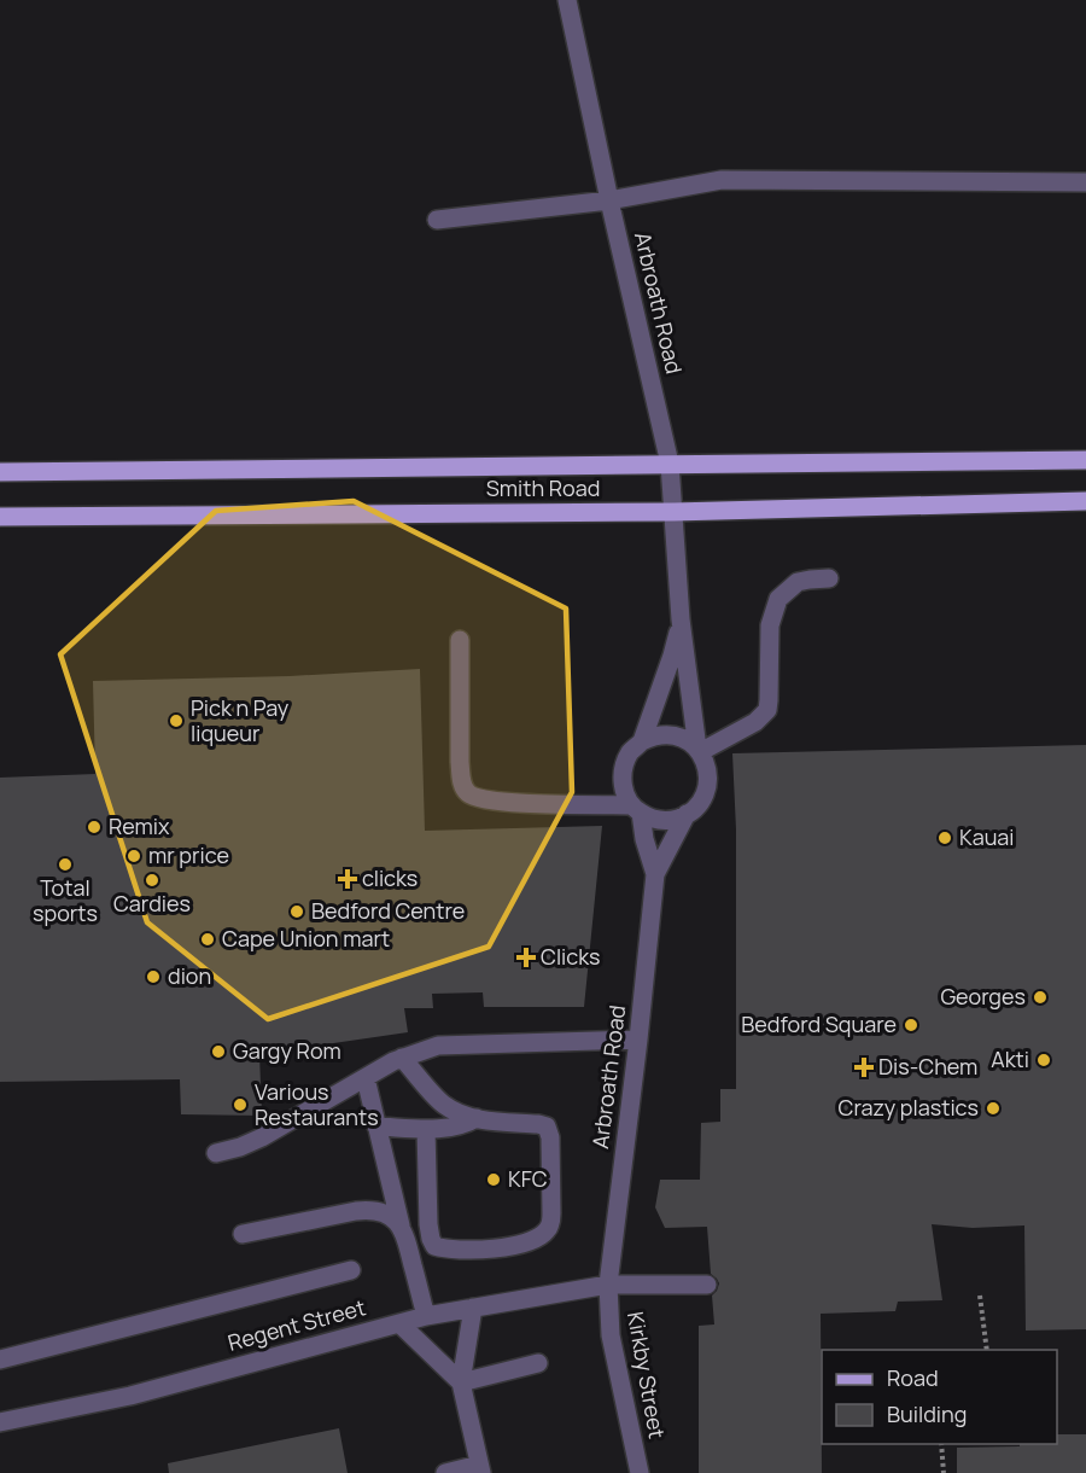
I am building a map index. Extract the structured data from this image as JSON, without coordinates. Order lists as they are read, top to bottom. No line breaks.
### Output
{"streets":{"main road":["Smith Road"],"street":["Arbroath Road","Regent Street","Kirkby Street"]},"crossings":[["Arbroath Road","Smith Road"],["Arbroath Road","Regent Street"],["Arbroath Road","Kirkby Street"],["Regent Street","Kirkby Street"]],"places":{"other":["Pick n Pay liqueur","Remix","Kauai","mr price","Total sports","Cardies","Bedford Centre","Cape Union mart","dion","Georges","Bedford Square","Gargy Rom","Akti","Various Restaurants","Crazy plastics","KFC"],"health":["clicks","Clicks","Dis-Chem"]},"legend":["Road","Building"]}
